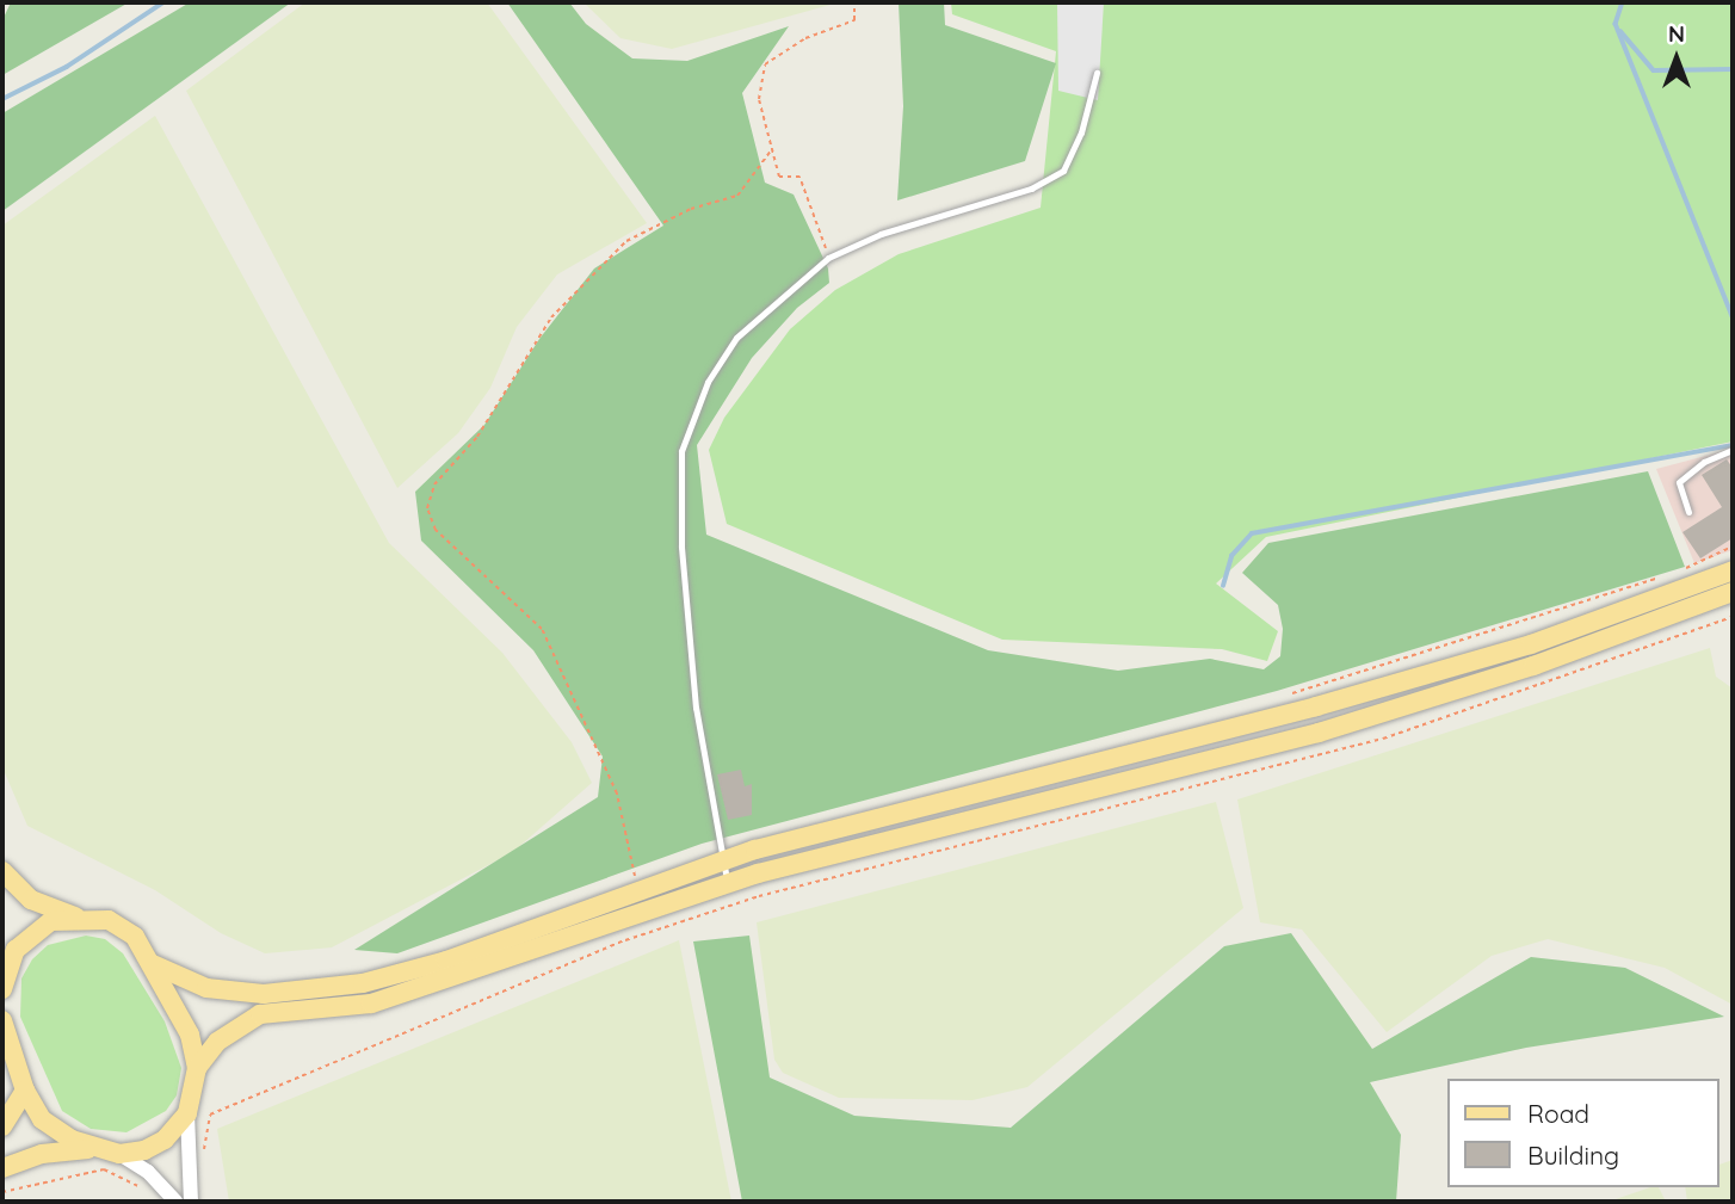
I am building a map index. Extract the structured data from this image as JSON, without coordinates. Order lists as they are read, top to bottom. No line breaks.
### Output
{"legend":["Road","Building"],"north":"top"}
